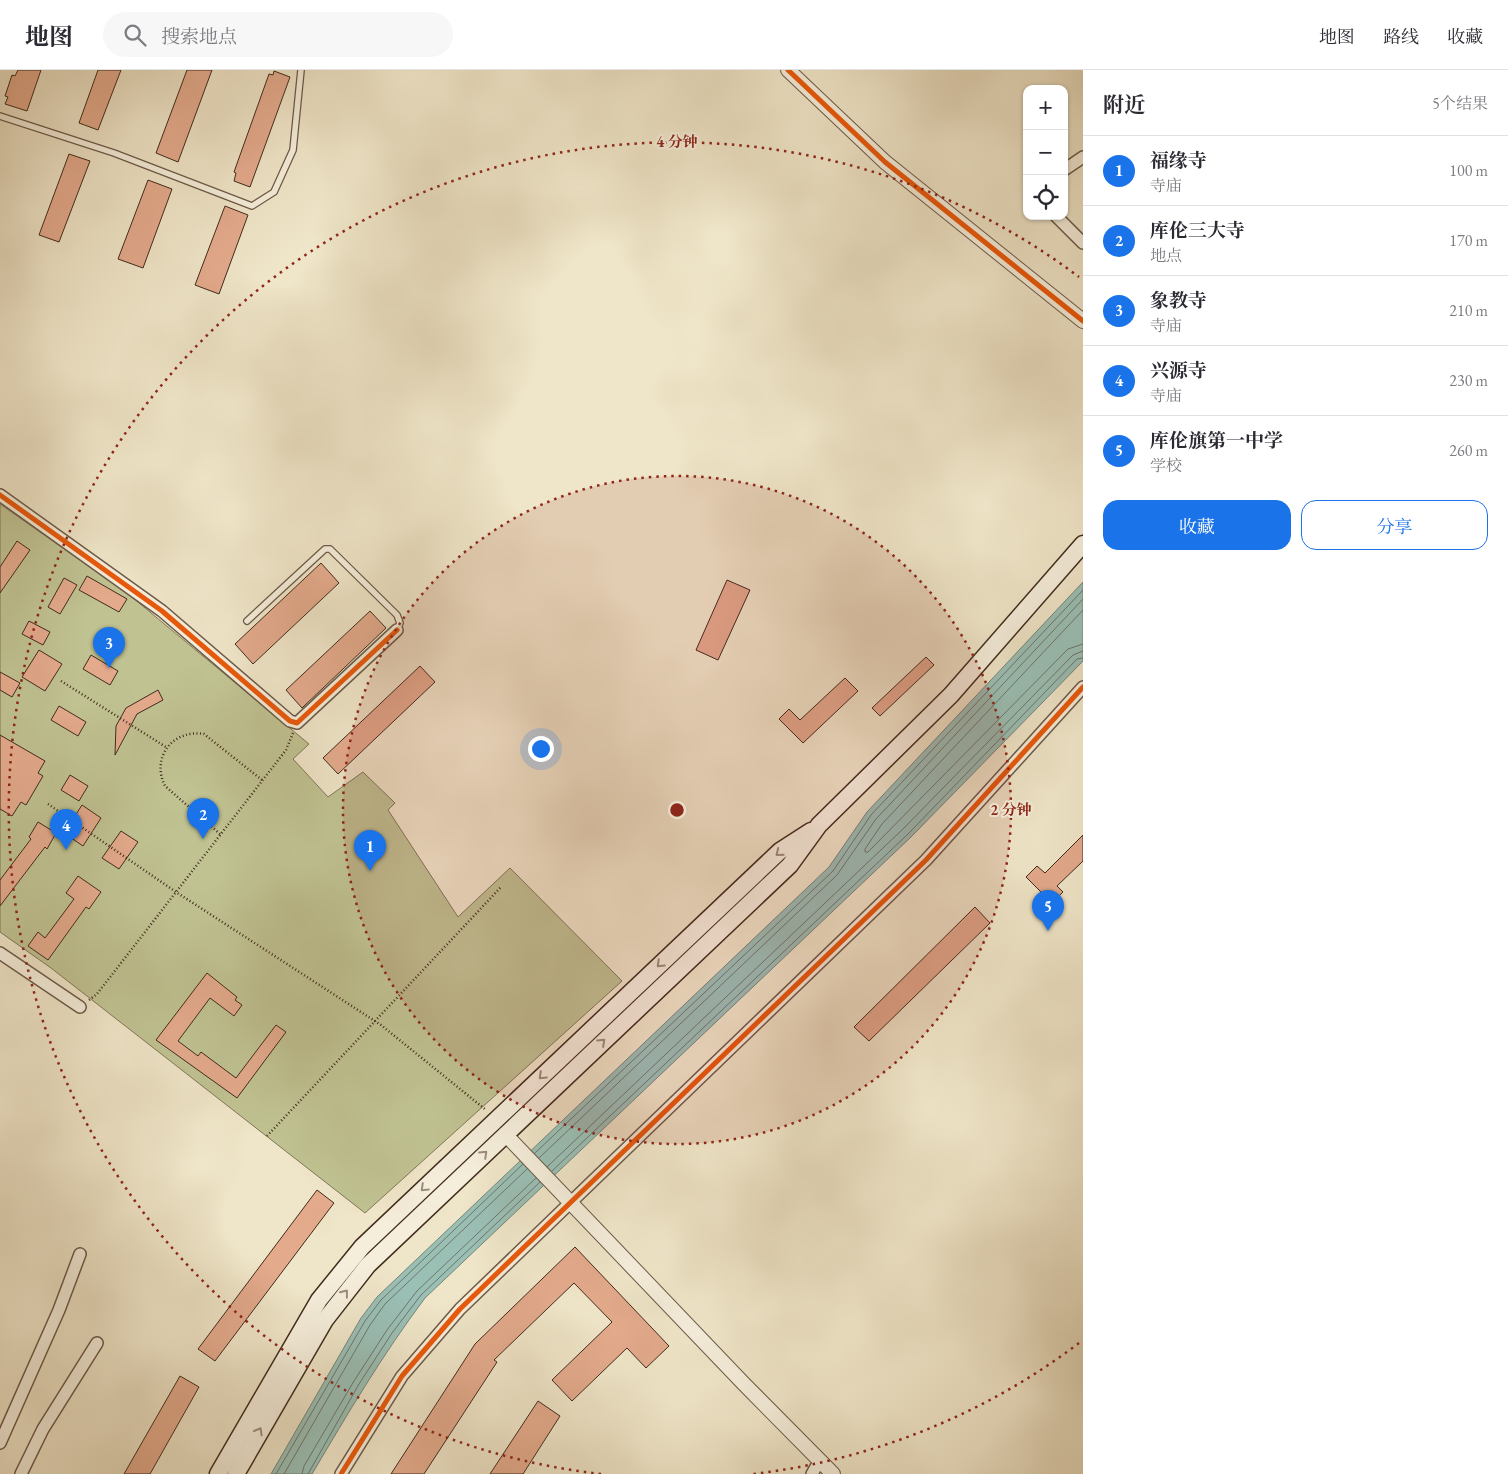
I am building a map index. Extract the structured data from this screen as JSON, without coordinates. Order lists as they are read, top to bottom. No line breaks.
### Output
{"page":{"header":"地图","search":"搜索地点","nav":["地图","路线","收藏"],"heading":["附近","5个结果"],"map_buttons":["+","−"],"list":[{"mark":"1","name":"福缘寺","note":"寺庙","value":"100 m"},{"mark":"2","name":"库伦三大寺","note":"地点","value":"170 m"},{"mark":"3","name":"象教寺","note":"寺庙","value":"210 m"},{"mark":"4","name":"兴源寺","note":"寺庙","value":"230 m"},{"mark":"5","name":"库伦旗第一中学","note":"学校","value":"260 m"}],"buttons":["收藏","分享"],"pins":["3","2","4","1","5"]},"rings":["4 分钟","2 分钟"]}
